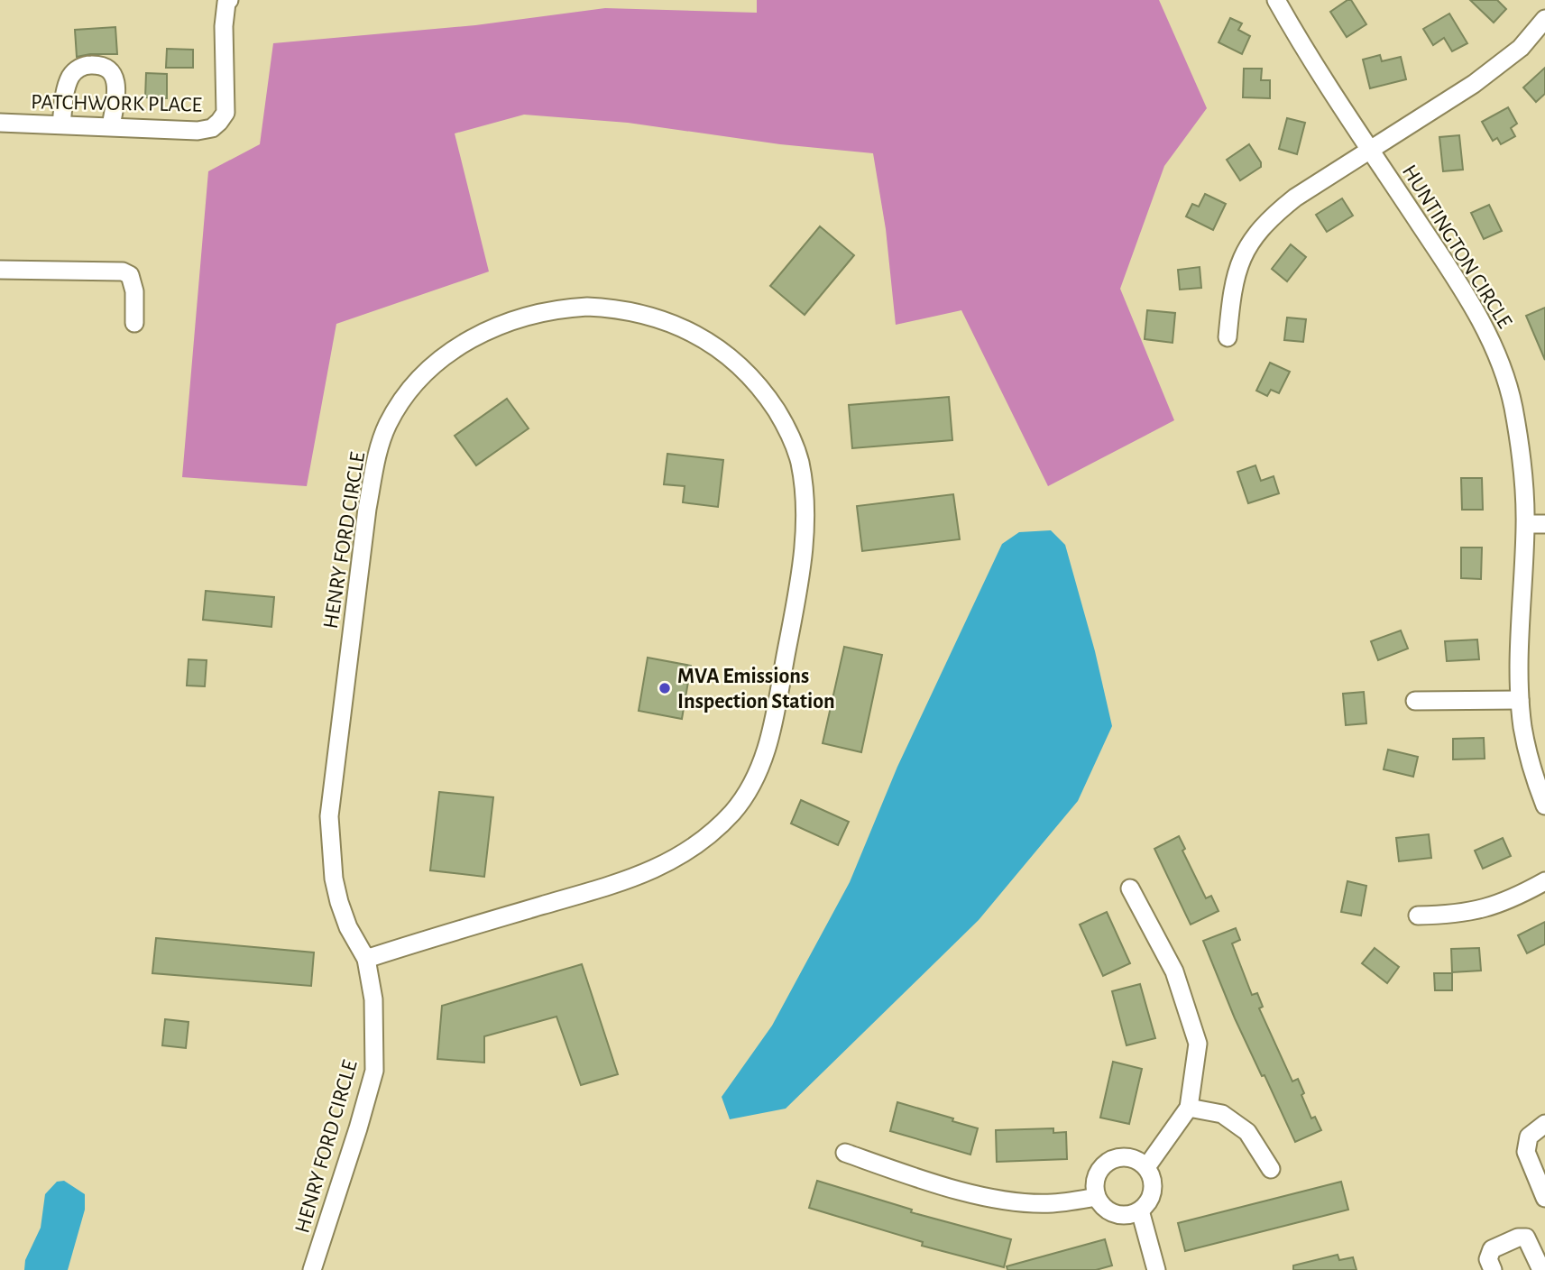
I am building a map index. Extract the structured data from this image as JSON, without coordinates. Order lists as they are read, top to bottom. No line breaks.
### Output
{"streets":{"street":["PATCHWORK PLACE","HUNTINGTON CIRCLE","HENRY FORD CIRCLE"]},"places":["MVA Emissions Inspection Station"]}
